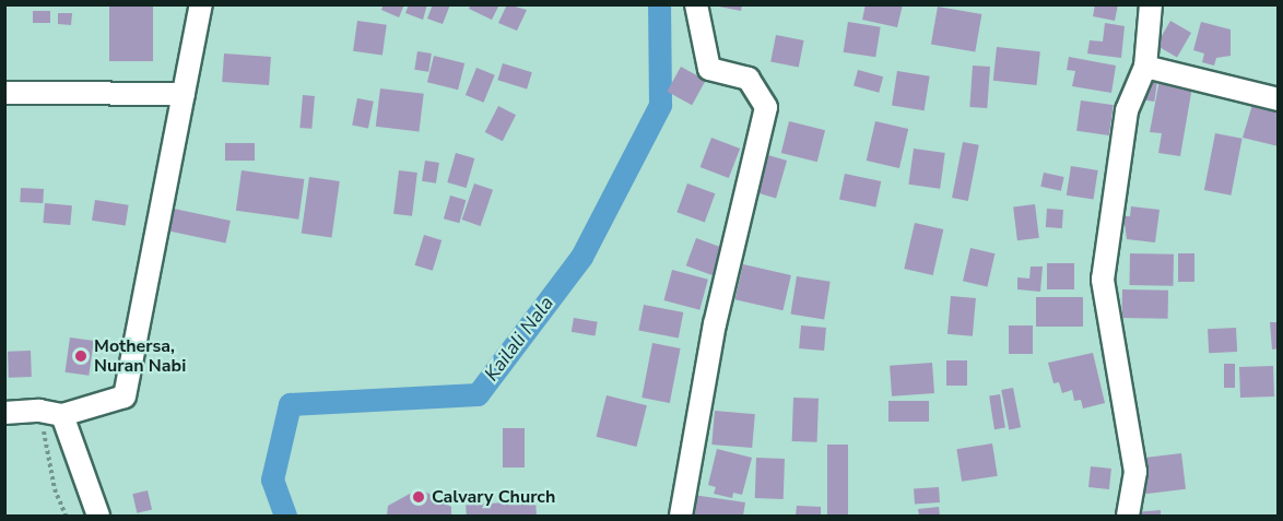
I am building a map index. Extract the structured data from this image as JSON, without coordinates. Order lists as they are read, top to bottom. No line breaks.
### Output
{"water":["Kailali Nala"],"places":["Mothersa, Nuran Nabi","Calvary Church"]}
